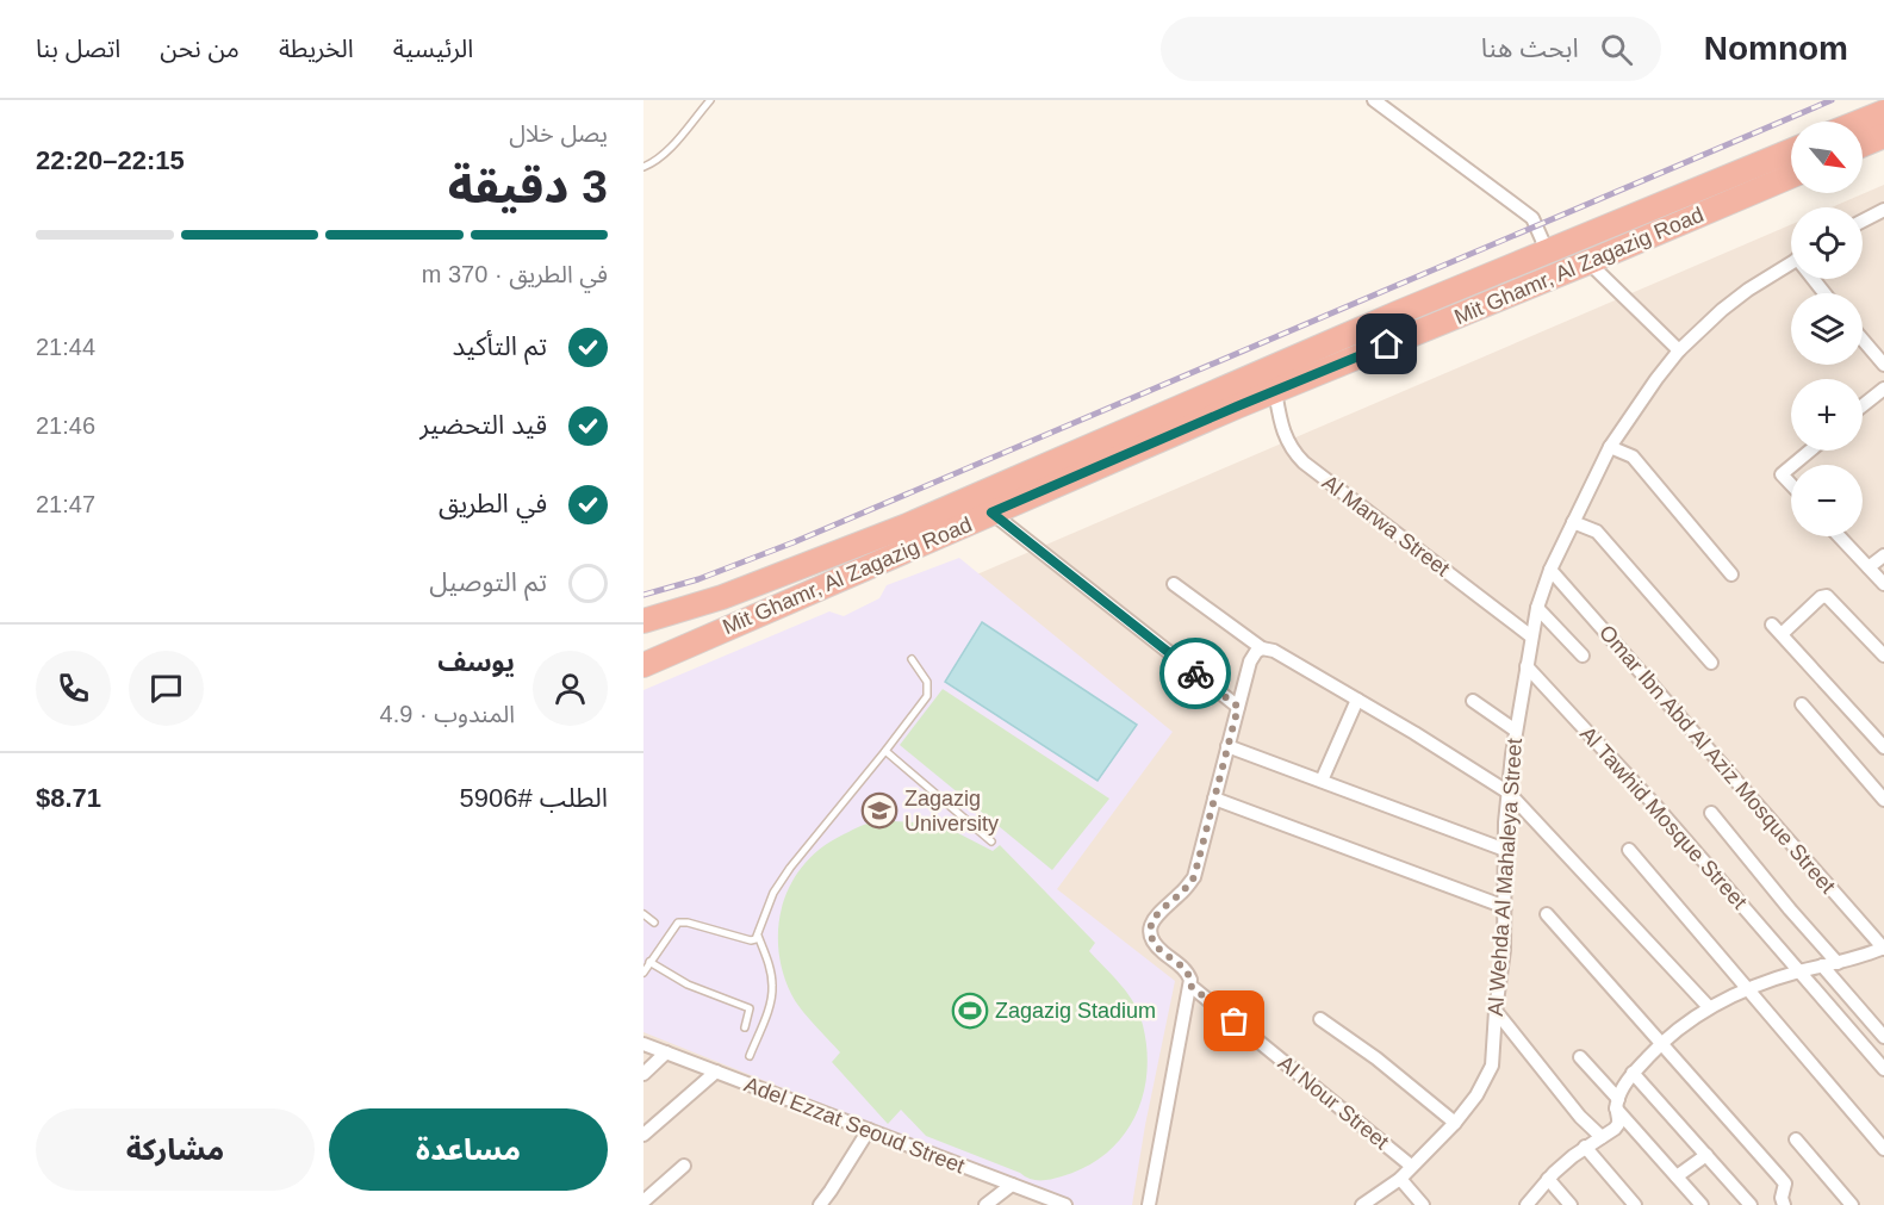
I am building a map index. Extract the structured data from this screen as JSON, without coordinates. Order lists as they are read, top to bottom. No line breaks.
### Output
{"streets":{"highway":["Mit Ghamr, Al Zagazig Road"],"street":["Al Marwa Street","Omar Ibn Abd Al Aziz Mosque Street","Al Tawhid Mosque Street","Al Wehda Al Mahaleya Street","Al Nour Street","Adel Ezzat Seoud Street"]},"crossings":[["Mit Ghamr, Al Zagazig Road","Al Marwa Street"],["Al Marwa Street","Al Wehda Al Mahaleya Street"],["Omar Ibn Abd Al Aziz Mosque Street","Al Wehda Al Mahaleya Street"],["Al Tawhid Mosque Street","Al Wehda Al Mahaleya Street"],["Al Wehda Al Mahaleya Street","Al Nour Street"]],"places":{"school or university":["Zagazig University"],"sports":["Zagazig Stadium"]},"north":"bottom right","page":{"header":"Nomnom","search":"ابحث هنا","nav":["الرئيسية","الخريطة","من نحن","اتصل بنا"],"heading":["3 دقيقة","يصل خلال","22:15–22:20"],"panel":["يوسف","المندوب · 4.9","الطلب #5906","$8.71"],"map_buttons":["+","−"],"bar":"في الطريق · 370 m","list":[["تم التأكيد","21:44"],["قيد التحضير","21:46"],["في الطريق","21:47"],"تم التوصيل"],"buttons":["مساعدة","مشاركة"]}}
